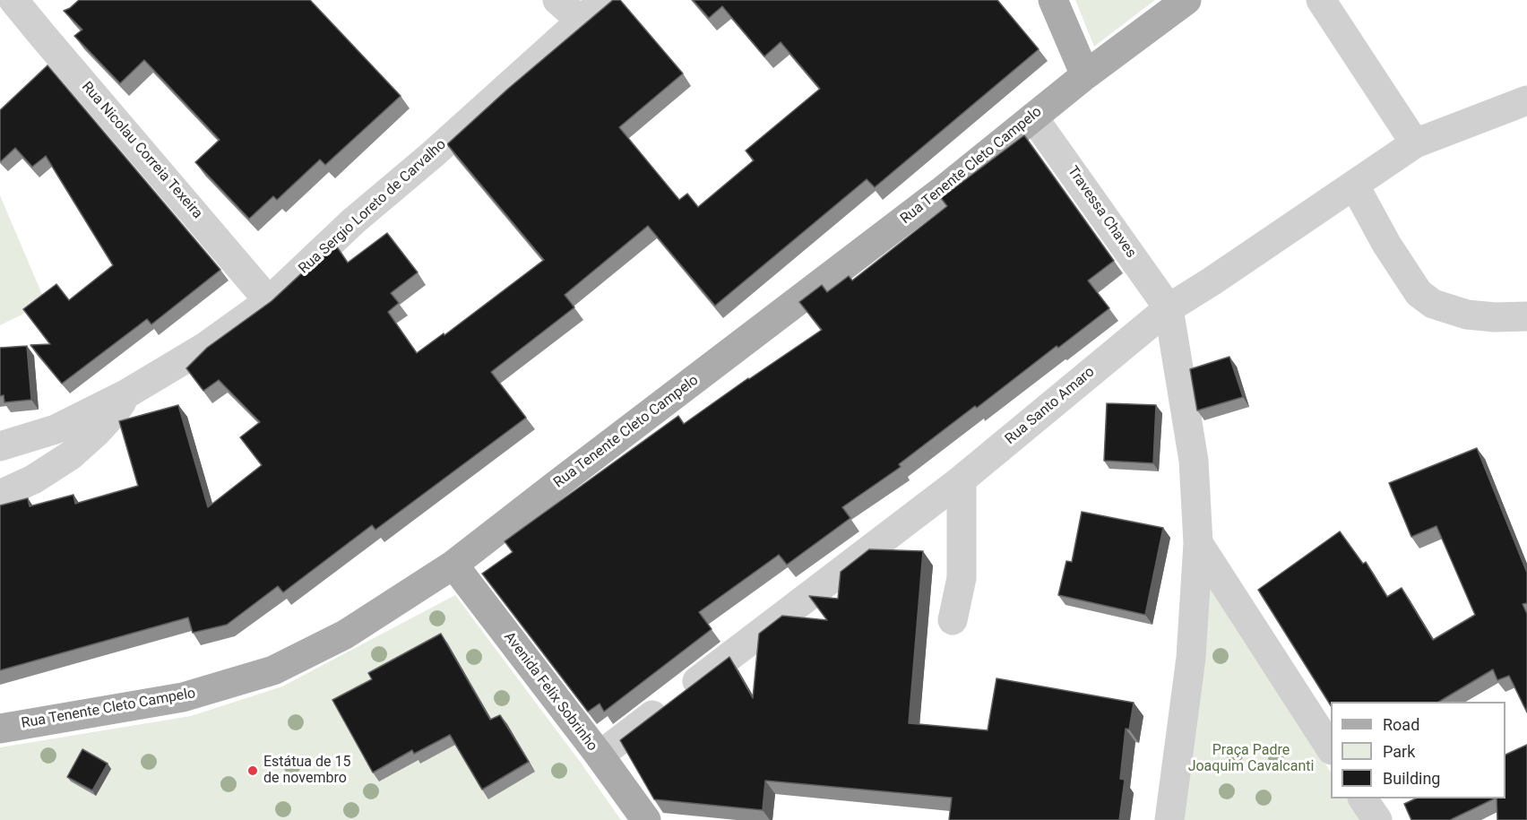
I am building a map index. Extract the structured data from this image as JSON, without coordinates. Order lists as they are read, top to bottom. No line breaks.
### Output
{"streets":{"main road":["Rua Tenente Cleto Campelo","Avenida Felix Sobrinho"],"street":["Rua Nicolau Correia Texeira","Rua Sergio Loreto de Carvalho","Travessa Chaves","Rua Santo Amaro"]},"crossings":[["Rua Nicolau Correia Texeira","Rua Sergio Loreto de Carvalho"],["Rua Tenente Cleto Campelo","Travessa Chaves"],["Rua Tenente Cleto Campelo","Avenida Felix Sobrinho"],["Travessa Chaves","Rua Santo Amaro"],["Rua Santo Amaro","Avenida Felix Sobrinho"]],"parks":["Praça Padre Joaquim Cavalcanti"],"places":["Estátua de 15 de novembro"],"legend":["Road","Park","Building"]}
